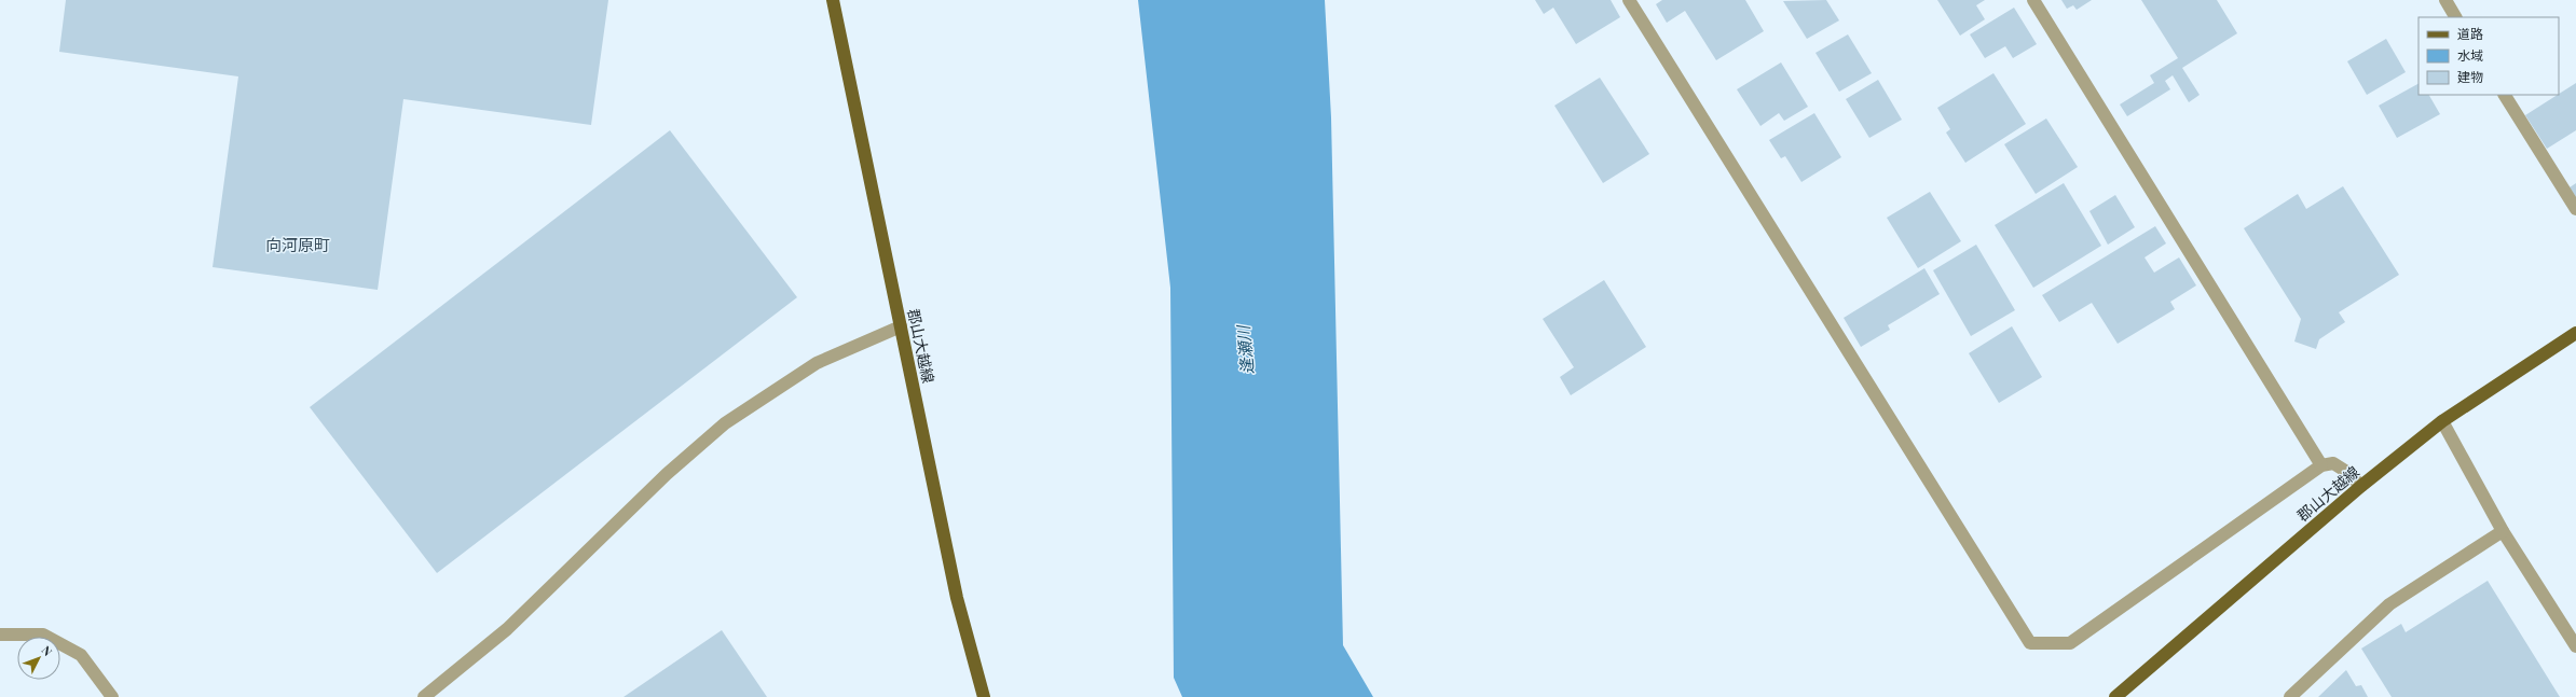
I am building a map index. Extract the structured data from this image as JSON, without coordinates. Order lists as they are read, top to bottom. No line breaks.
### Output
{"streets":{"main road":["郡山大越線"]},"districts":["向河原町"],"water":["逢瀬川"],"legend":["道路","水域","建物"],"north":"top right"}
